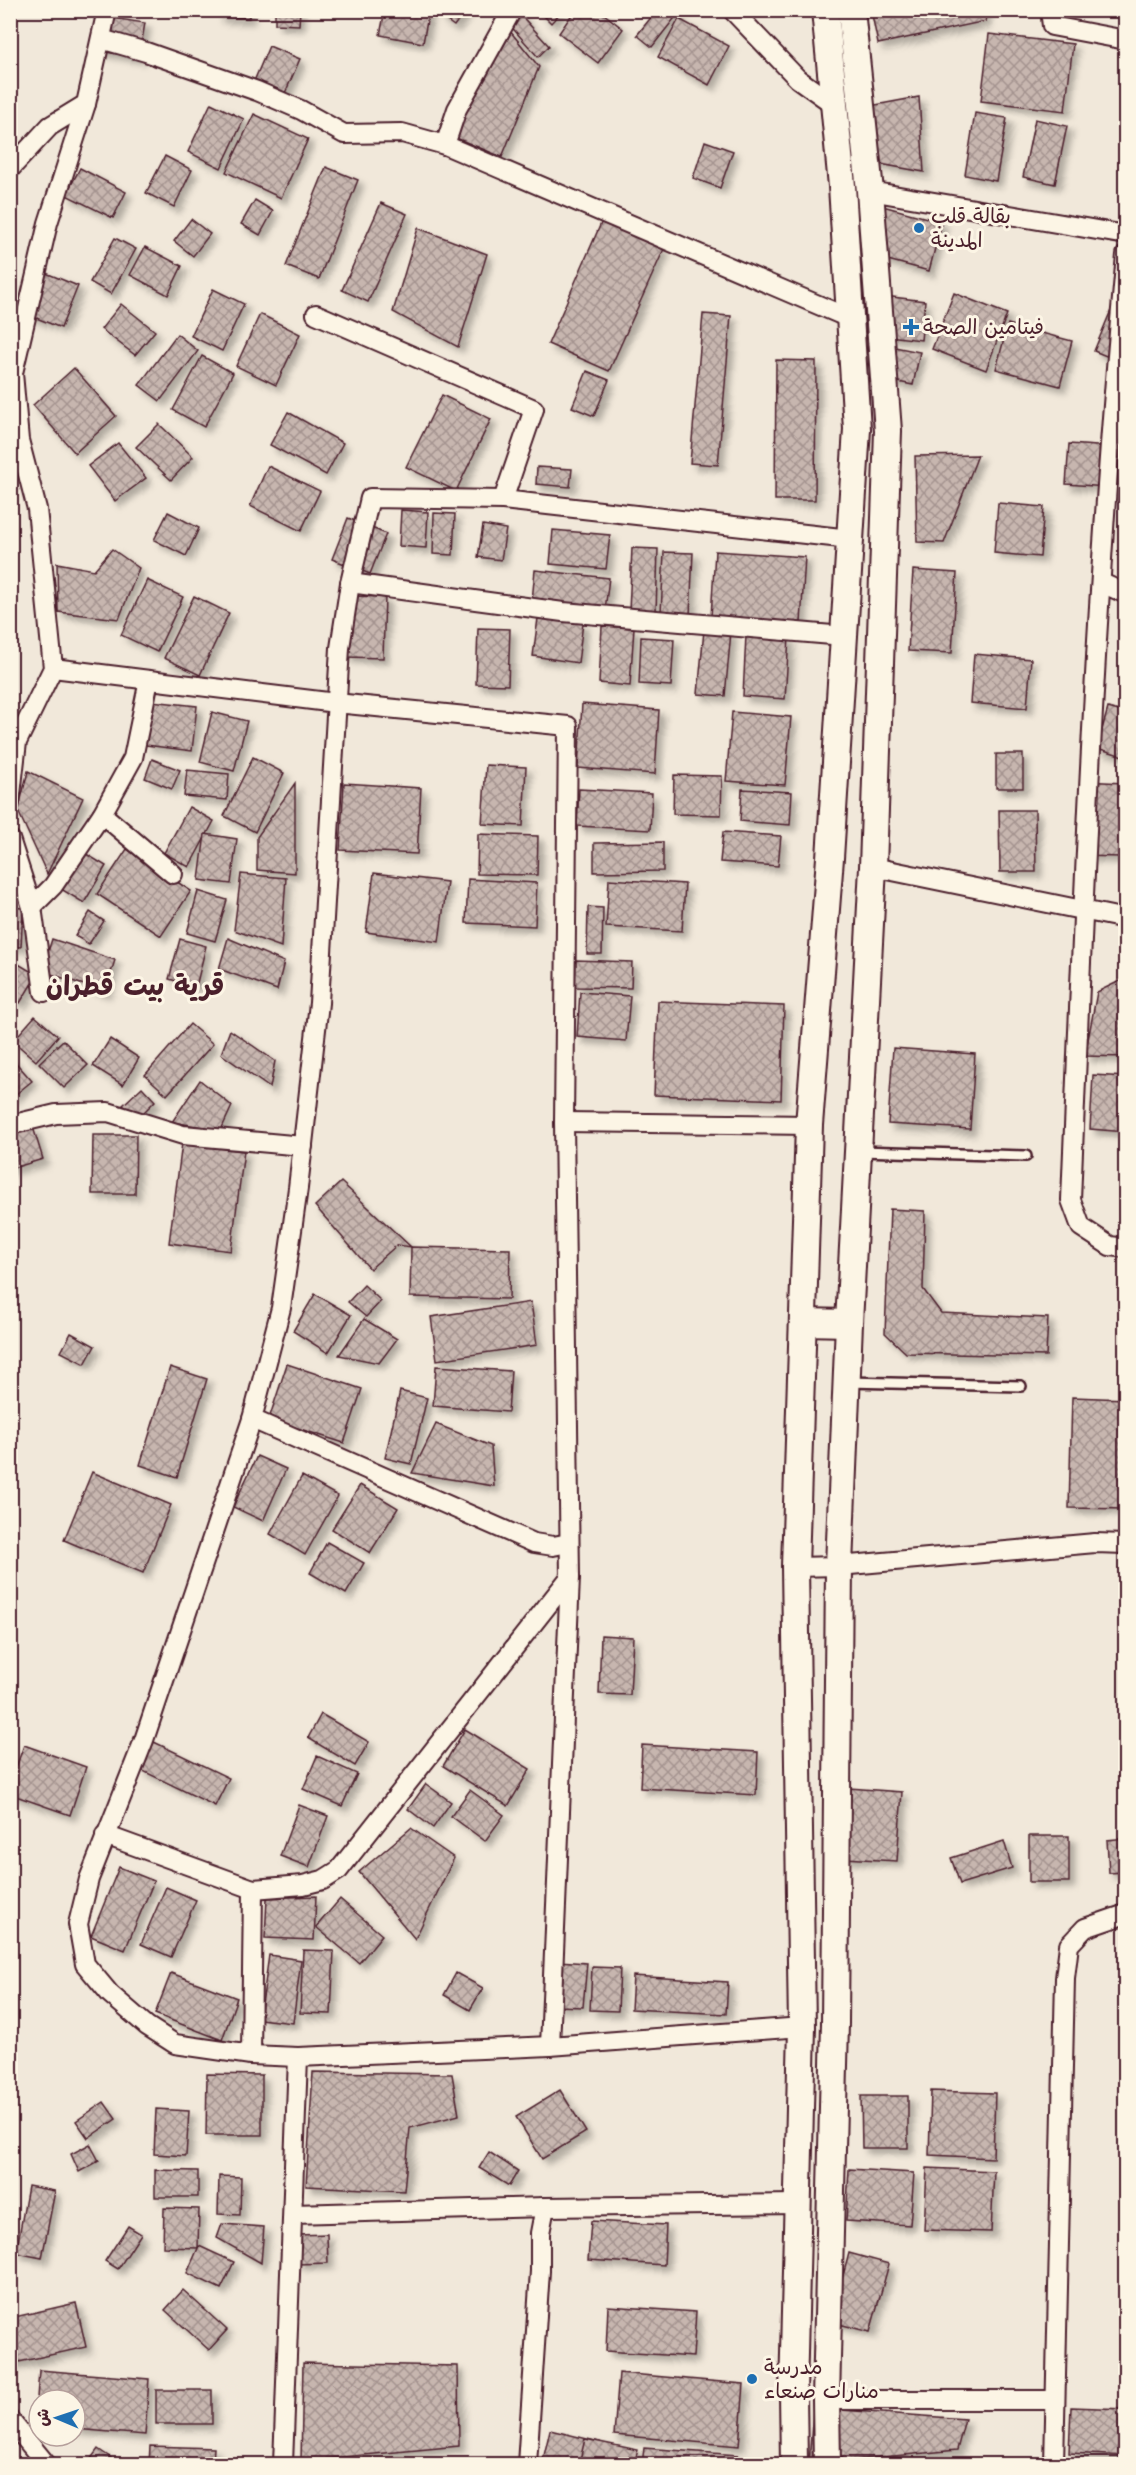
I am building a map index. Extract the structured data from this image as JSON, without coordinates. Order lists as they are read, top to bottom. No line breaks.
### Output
{"districts":["قرية بيت قطران"],"places":{"other":["بقالة قلب المدينة","مدرسة منارات صنعاء"],"health":["فيتامين الصحة"]},"north":"left"}
